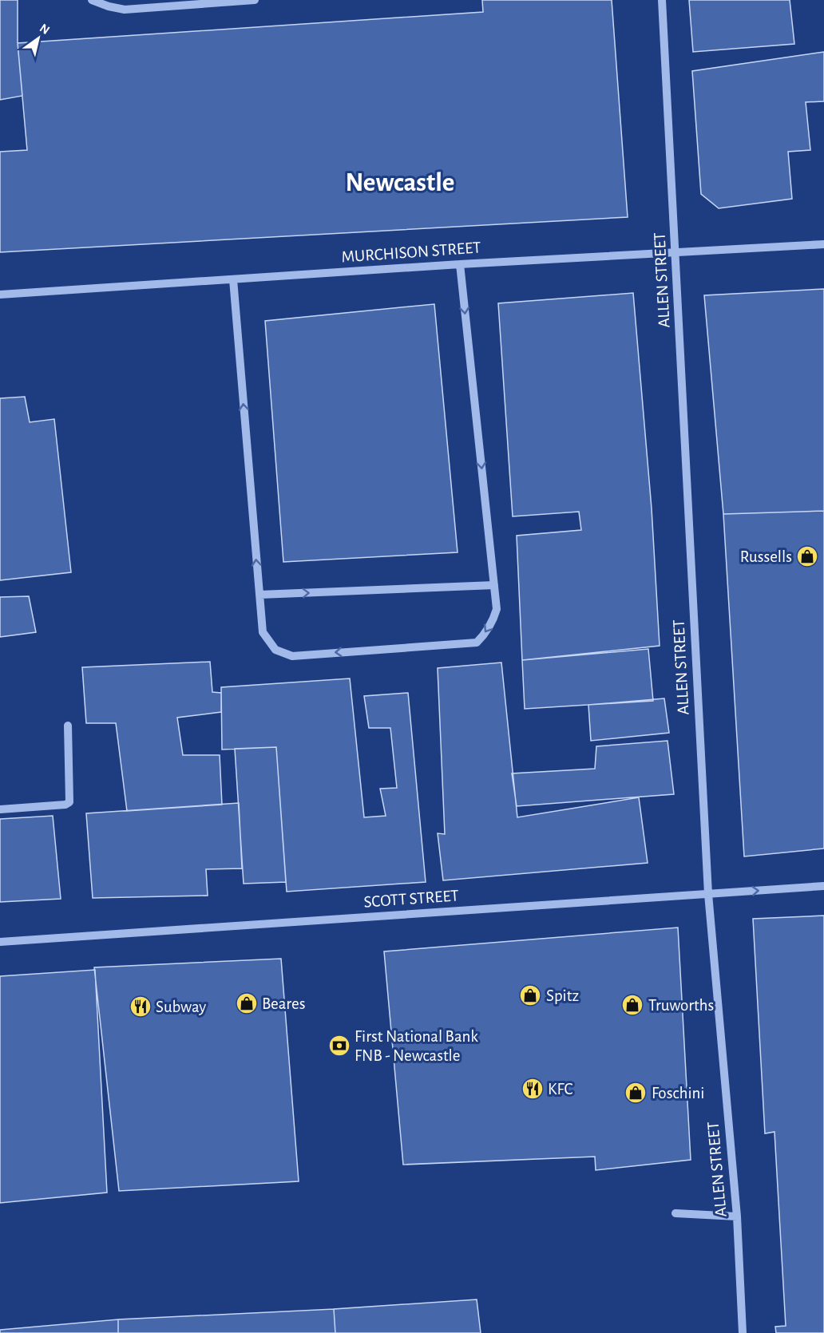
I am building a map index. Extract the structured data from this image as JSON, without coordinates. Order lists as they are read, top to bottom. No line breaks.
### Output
{"streets":{"street":["MURCHISON STREET","ALLEN STREET","SCOTT STREET"]},"crossings":[["MURCHISON STREET","ALLEN STREET"],["ALLEN STREET","SCOTT STREET"]],"districts":["Newcastle"],"places":{"shop":["Russells","Spitz","Beares","Truworths","Foschini"],"restaurant":["Subway","KFC"],"bank":["First National Bank FNB - Newcastle"]},"north":"top right"}
